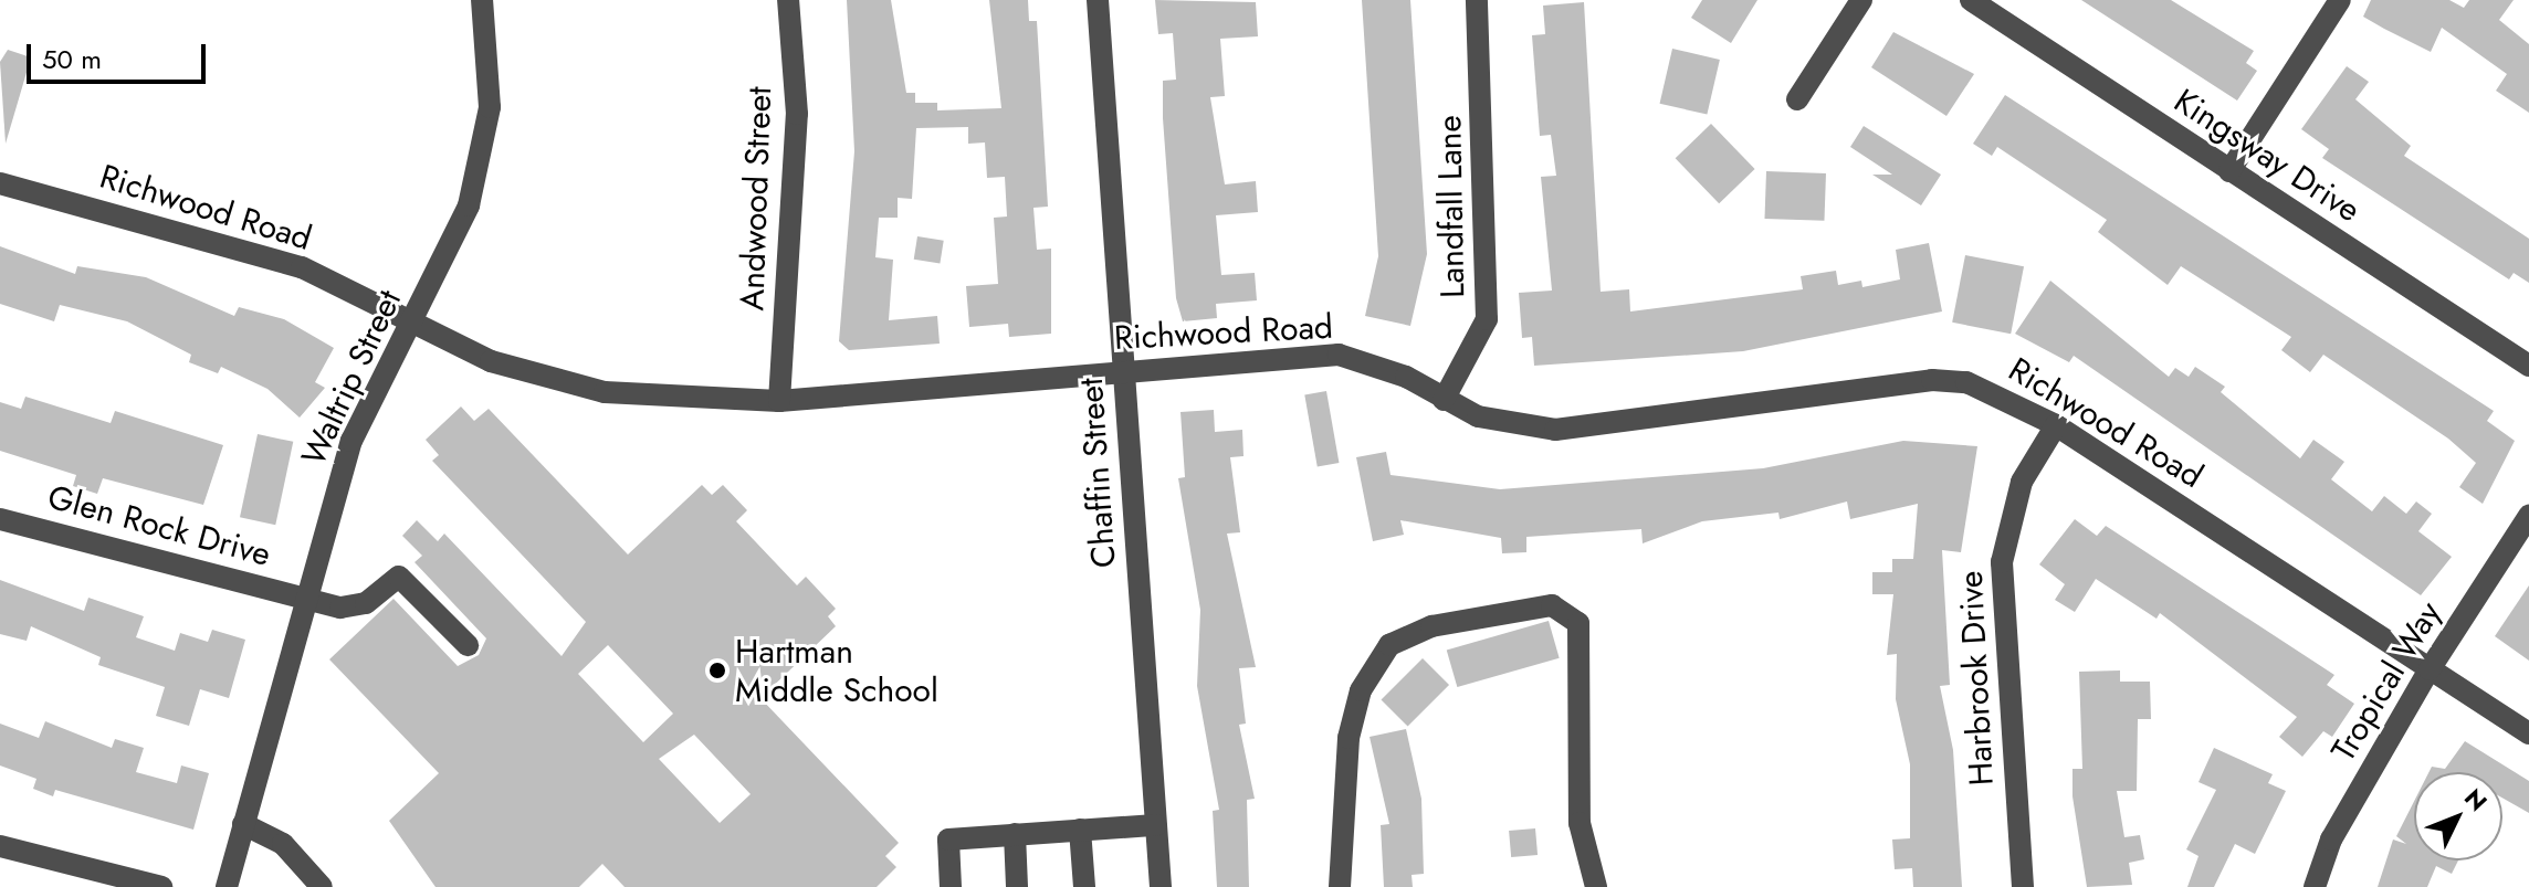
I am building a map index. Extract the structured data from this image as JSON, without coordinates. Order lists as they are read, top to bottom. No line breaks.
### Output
{"streets":{"street":["Kingsway Drive","Andwood Street","Landfall Lane","Richwood Road","Waltrip Street","Chaffin Street","Glen Rock Drive","Harbrook Drive","Tropical Way"]},"crossings":[["Andwood Street","Richwood Road"],["Landfall Lane","Richwood Road"],["Richwood Road","Waltrip Street"],["Richwood Road","Chaffin Street"],["Richwood Road","Harbrook Drive"],["Richwood Road","Tropical Way"],["Waltrip Street","Glen Rock Drive"]],"places":["Hartman Middle School"],"scale_bar":"50 m","north":"top right"}
